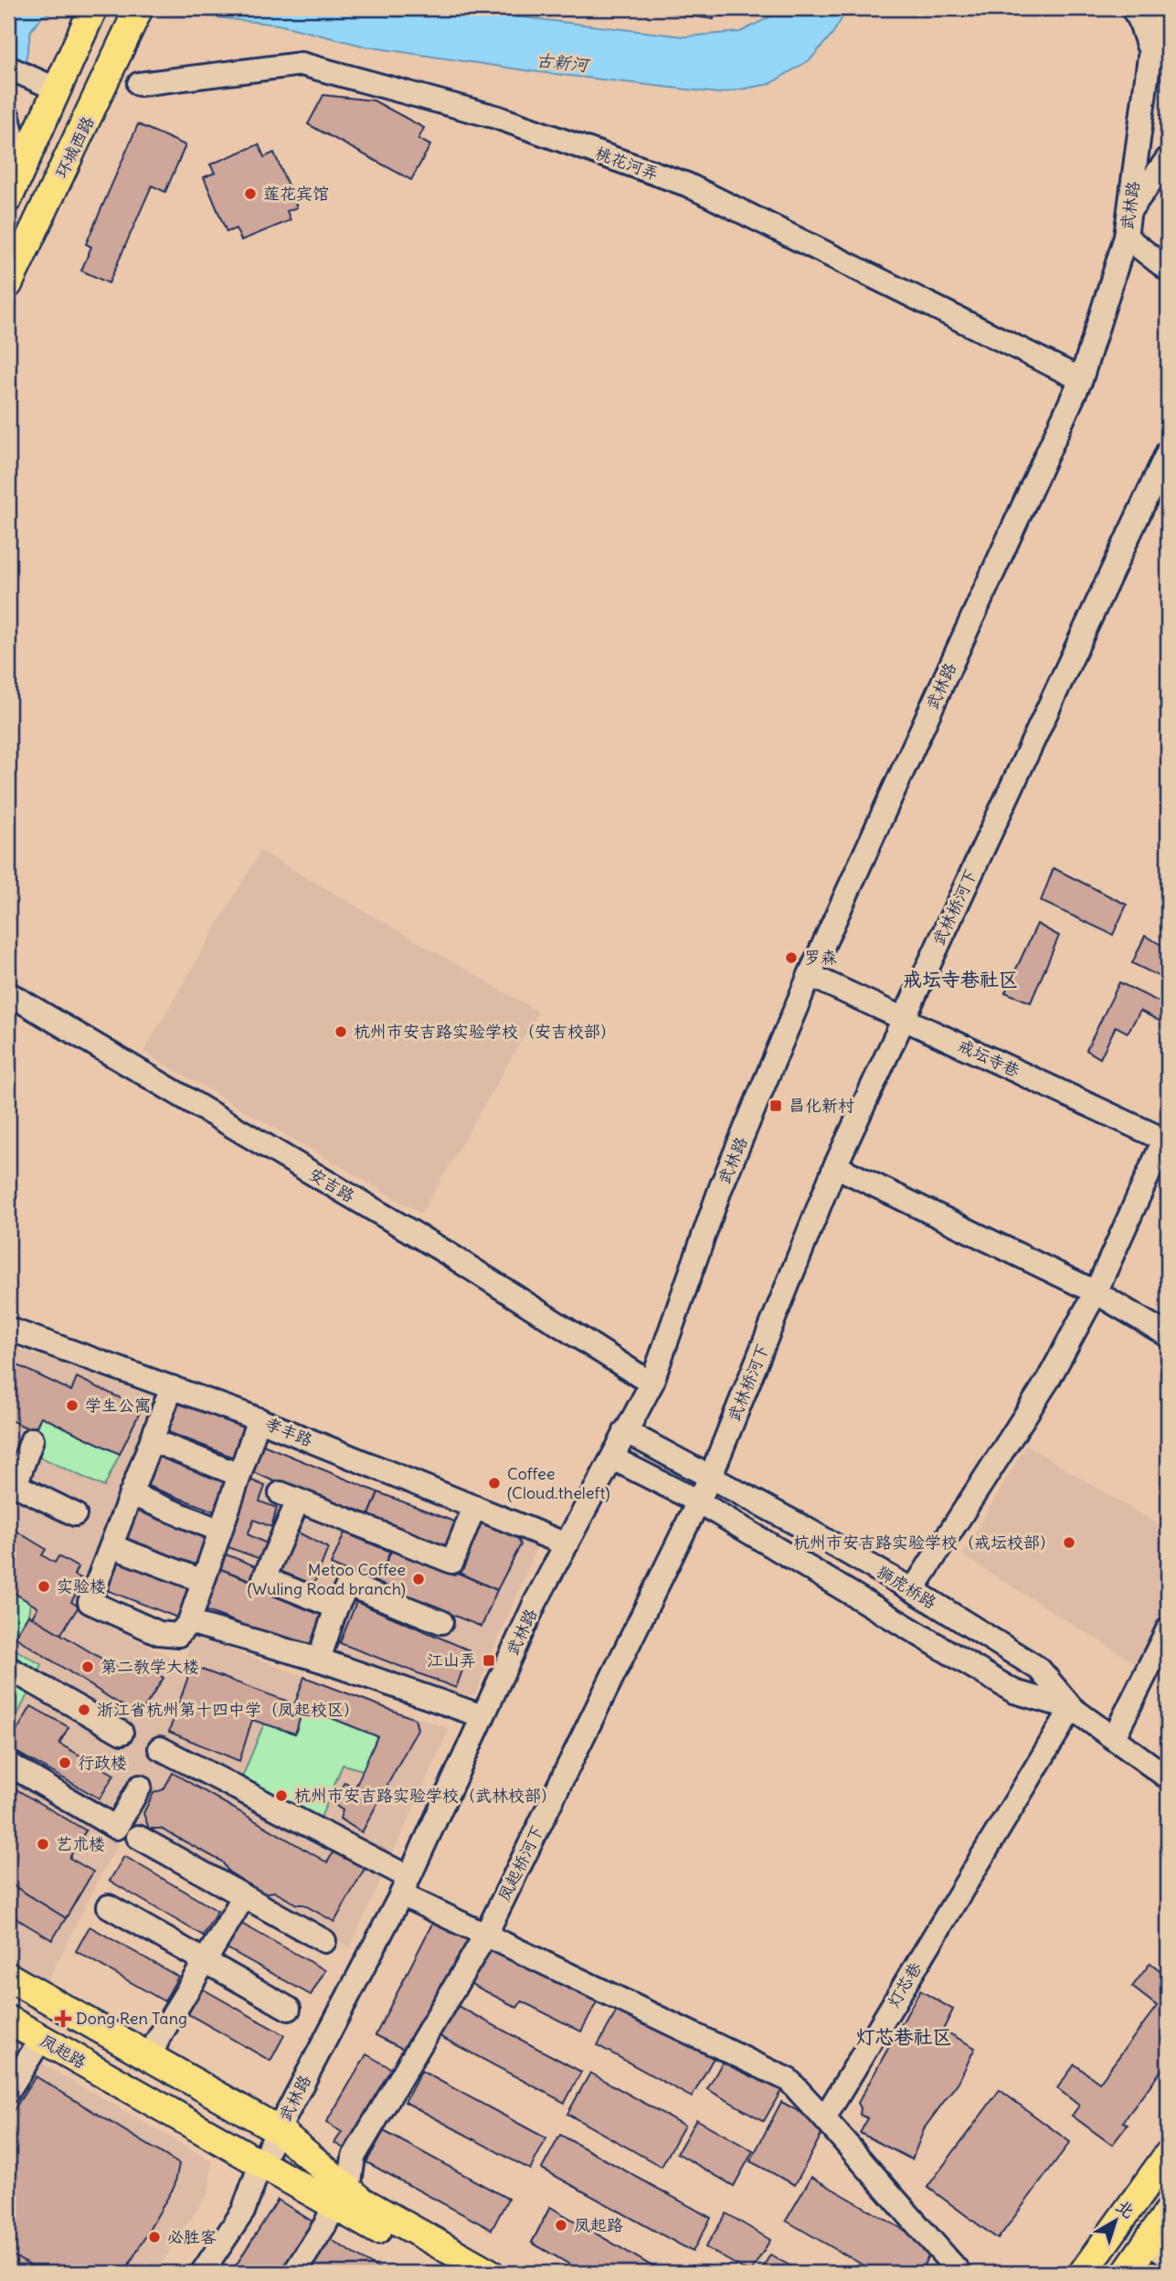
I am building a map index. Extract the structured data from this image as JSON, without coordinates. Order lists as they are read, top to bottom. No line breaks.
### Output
{"streets":{"main road":["环城西路","凤起路"],"street":["桃花河弄","武林路","武林桥河下","戒坛寺巷","安吉路","孝丰路","狮虎桥路","凤起桥河下","灯芯巷"]},"crossings":[["桃花河弄","武林路"],["武林路","戒坛寺巷"],["武林路","安吉路"],["武林路","孝丰路"],["武林路","狮虎桥路"],["武林路","凤起路"],["武林桥河下","戒坛寺巷"],["武林桥河下","狮虎桥路"],["武林桥河下","凤起桥河下"],["狮虎桥路","凤起桥河下"],["狮虎桥路","灯芯巷"],["凤起桥河下","凤起路"]],"districts":["戒坛寺巷社区","灯芯巷社区"],"water":["古新河"],"places":{"other":["莲花宾馆","罗森","杭州市安吉路实验学校（安吉校部）","学生公寓","Coffee (Cloud.theleft)","杭州市安吉路实验学校（戒坛校部）","Metoo Coffee (Wuling Road branch)","实验楼","第二教学大楼","浙江省杭州第十四中学（凤起校区）","行政楼","杭州市安吉路实验学校（武林校部）","艺术楼","凤起路","必胜客"],"transit":["昌化新村","江山弄"],"health":["Dong Ren Tang"]},"north":"top right"}
